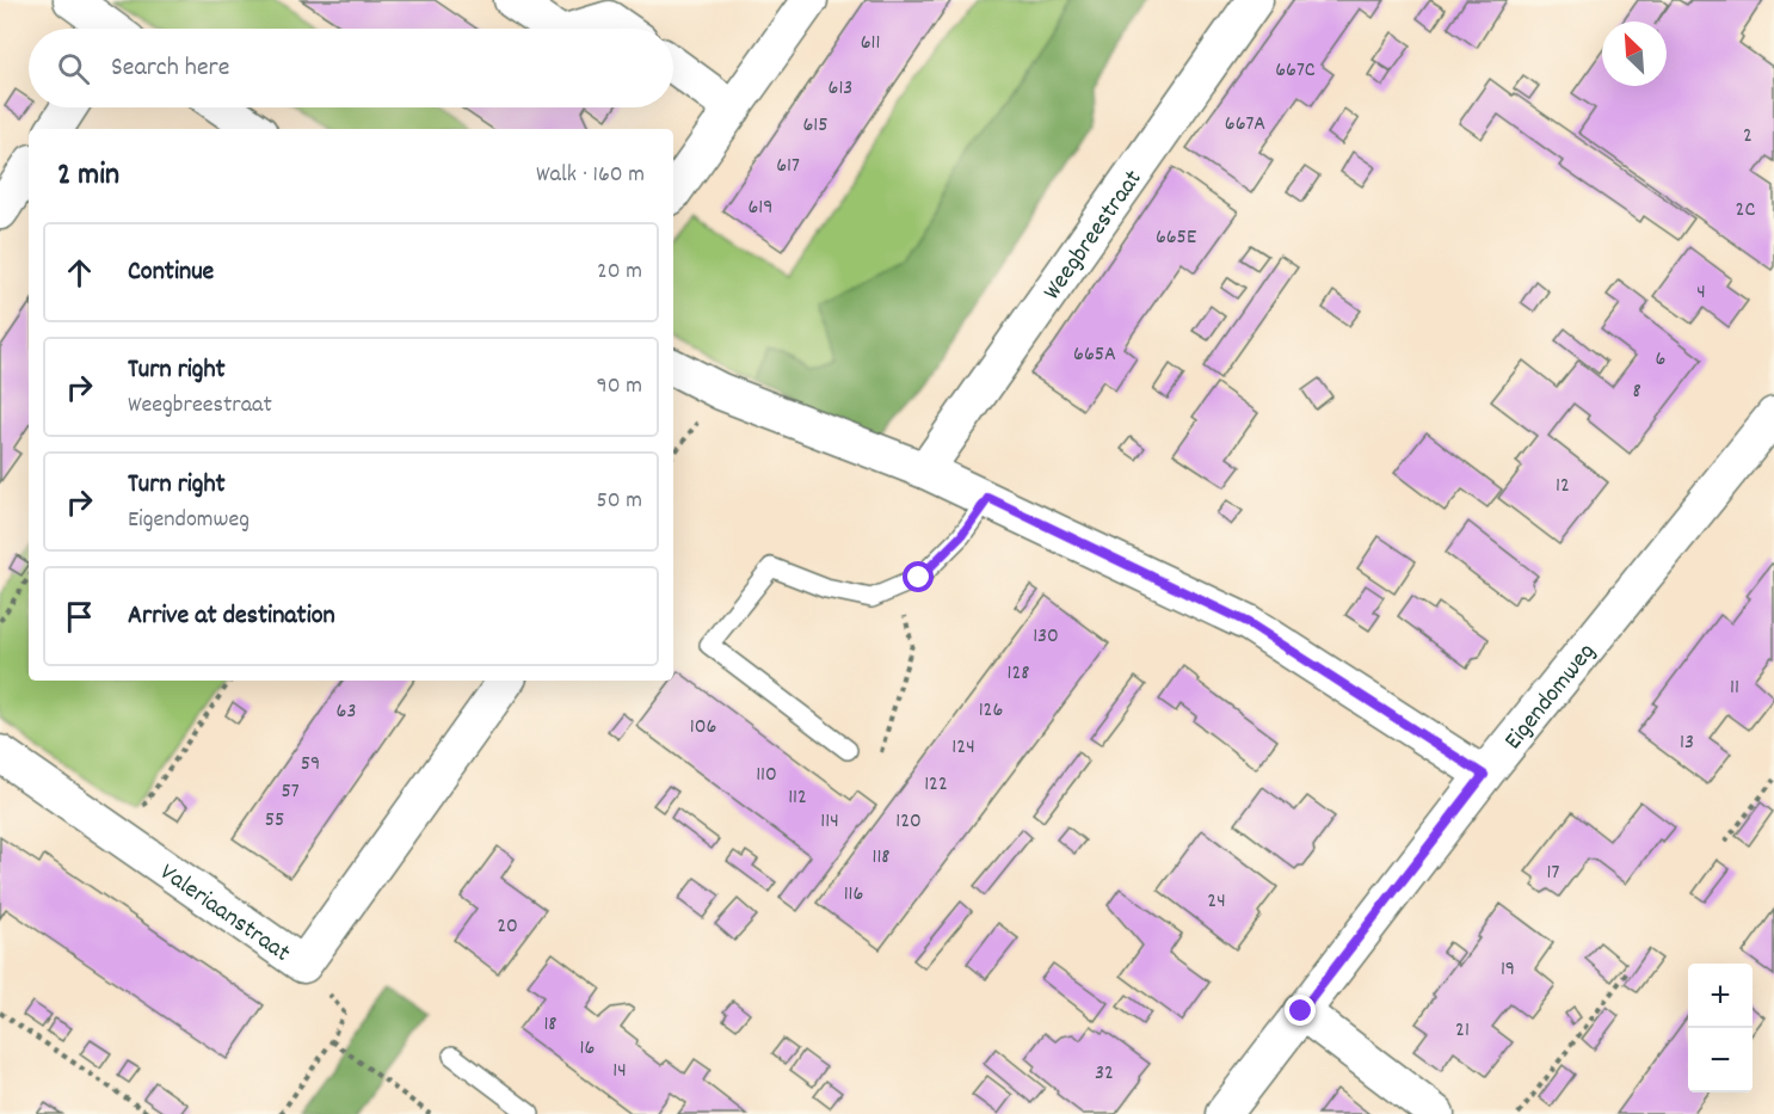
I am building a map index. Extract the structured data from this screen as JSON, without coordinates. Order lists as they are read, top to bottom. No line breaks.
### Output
{"streets":{"street":["Weegbreestraat","Eigendomweg","Valeriaanstraat"]},"house_numbers":["611","667C","613","667A","615","2","617","619","2C","665E","4","665A","6","8","12","130","128","11","126","63","106","13","124","59","110","122","57","112","55","114","120","118","17","116","24","20","19","18","21","16","14","32"],"north":"top left","page":{"search":"Search here","heading":["2 min","Walk · 160 m"],"list":[["Continue","20 m"],["Turn right","Weegbreestraat","90 m"],["Turn right","Eigendomweg","50 m"],"Arrive at destination"],"map_buttons":["+","−"]}}
